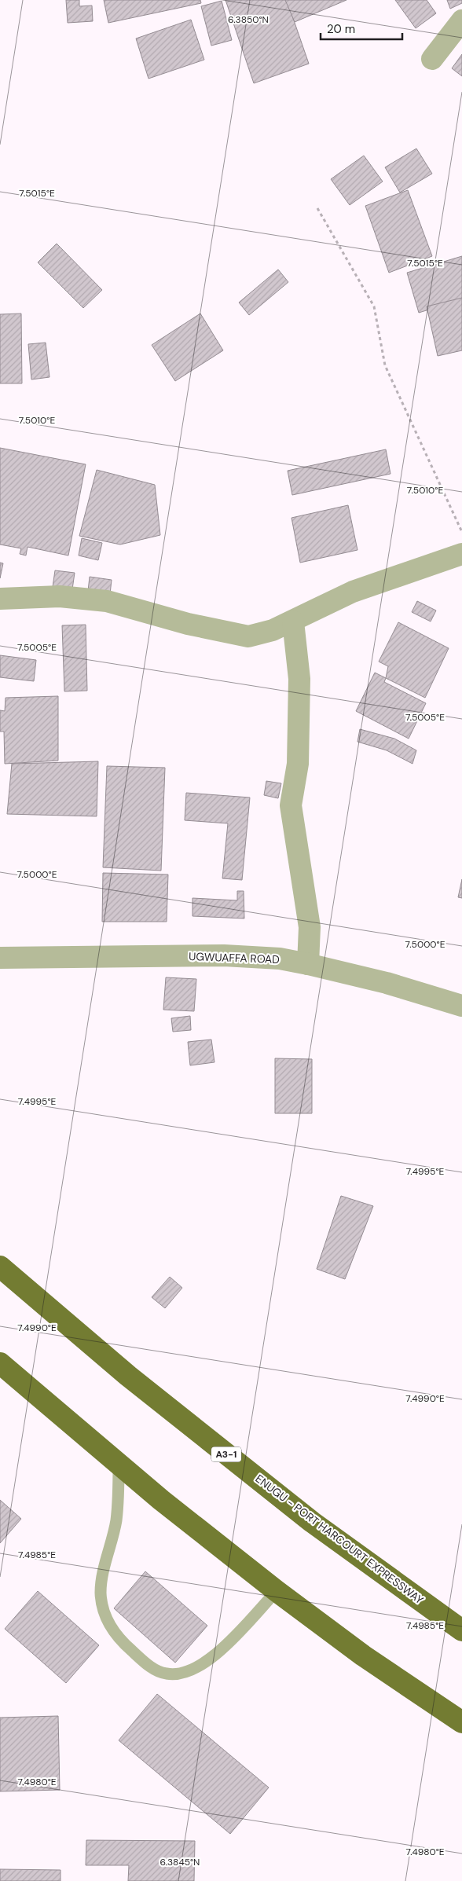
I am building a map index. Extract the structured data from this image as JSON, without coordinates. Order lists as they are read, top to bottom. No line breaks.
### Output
{"streets":{"highway":["A3-1","ENUGU - PORT HARCOURT EXPRESSWAY"],"street":["UGWUAFFA ROAD"]},"scale_bar":"20 m","coordinates":["6.3850°N","7.5015°E","7.5010°E","7.5005°E","7.5000°E","7.4995°E","7.4990°E","7.4985°E","7.4980°E","6.3845°N"]}
